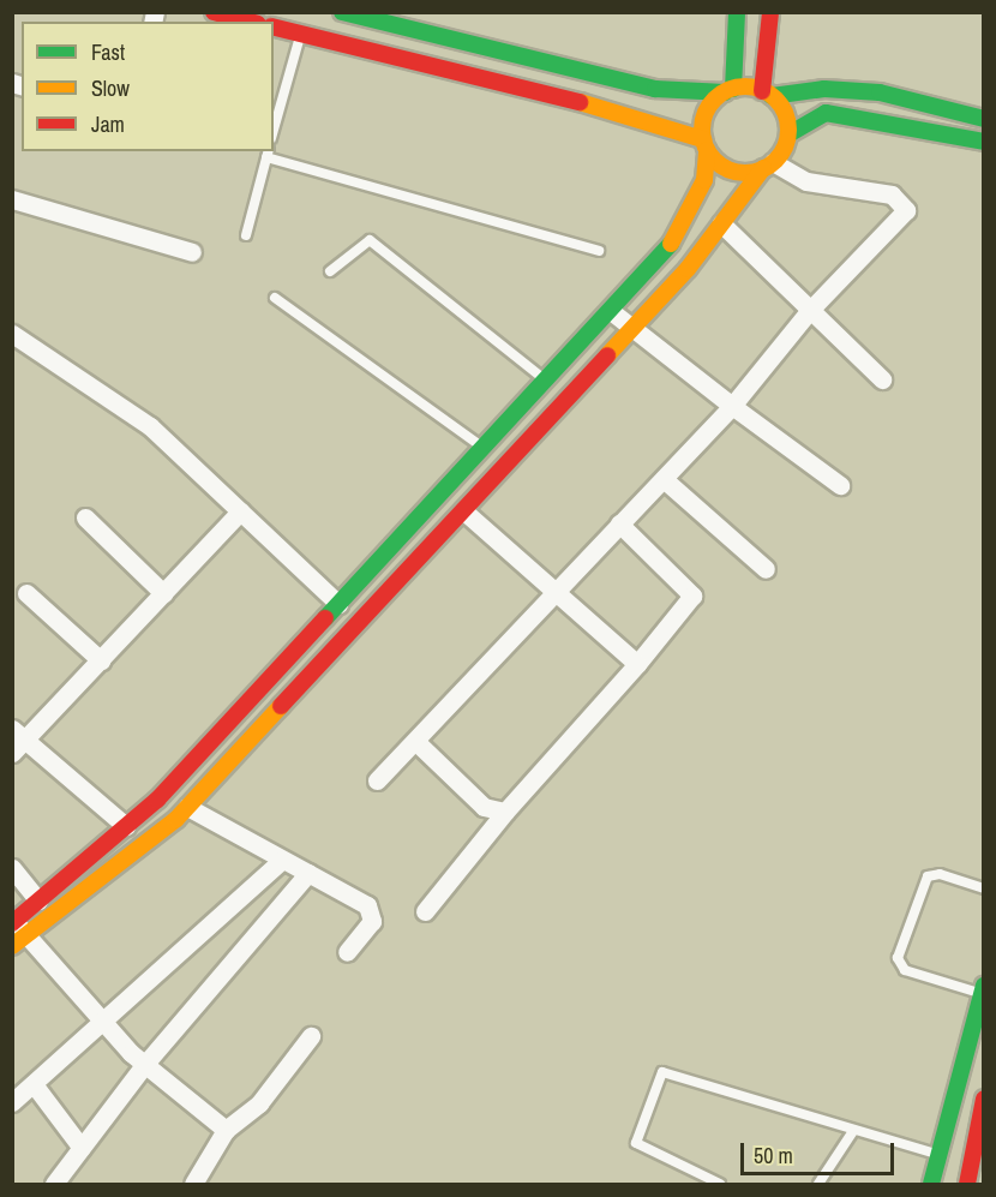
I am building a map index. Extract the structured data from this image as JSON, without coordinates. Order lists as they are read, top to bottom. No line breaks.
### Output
{"legend":["Fast","Slow","Jam"],"scale_bar":"50 m"}
